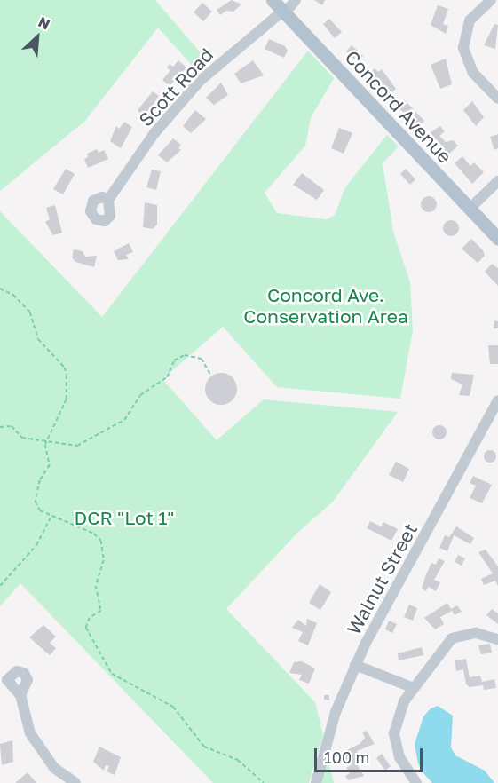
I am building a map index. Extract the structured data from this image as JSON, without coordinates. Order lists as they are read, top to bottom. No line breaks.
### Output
{"streets":{"main road":["Concord Avenue"],"street":["Scott Road","Walnut Street"]},"crossings":[["Scott Road","Concord Avenue"]],"parks":["Concord Ave. Conservation Area","DCR \"Lot 1\""],"scale_bar":"100 m","north":"top right"}
